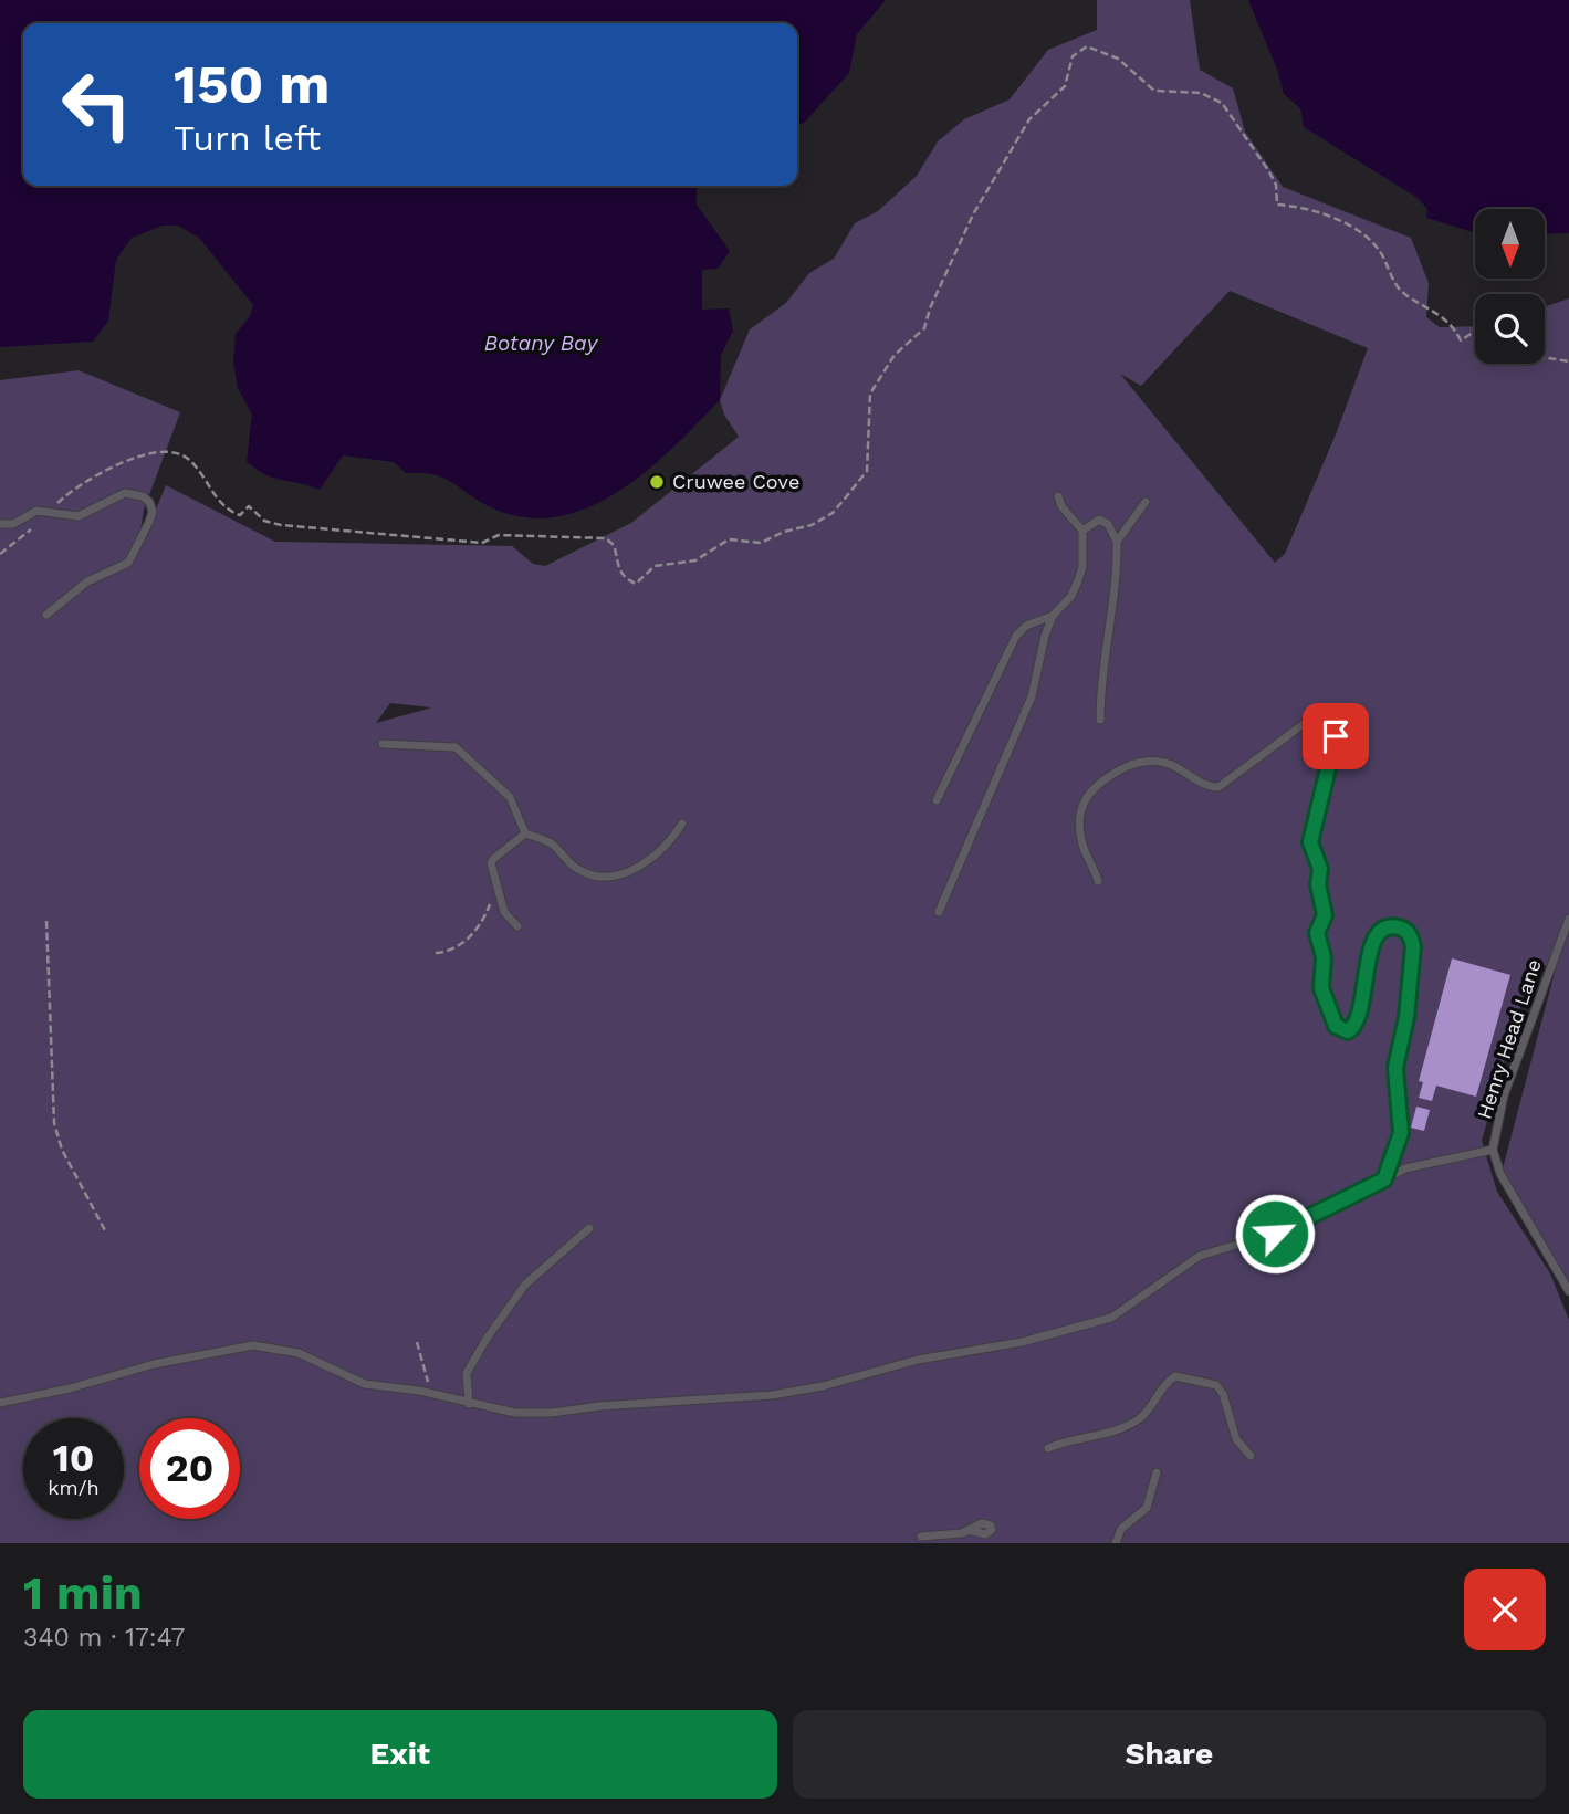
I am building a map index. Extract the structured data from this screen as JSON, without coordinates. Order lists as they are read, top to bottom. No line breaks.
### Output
{"streets":{"lane":["Henry Head Lane"]},"water":["Botany Bay"],"places":["Cruwee Cove"],"north":"bottom","page":{"turn":["150 m","Turn left"],"speed":"10 km/h","limit":"20","heading":["1 min","340 m · 17:47"],"buttons":["Exit","Share"]}}
